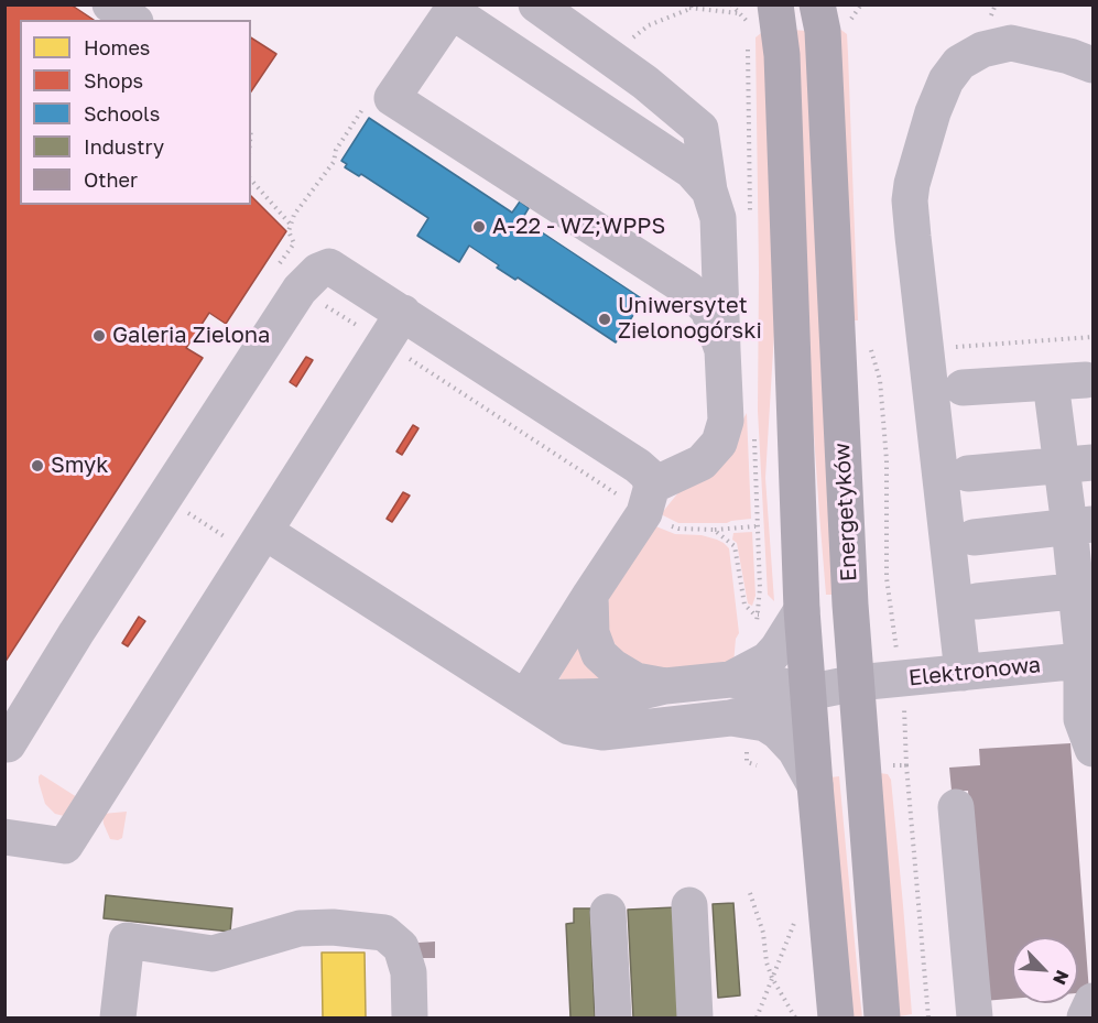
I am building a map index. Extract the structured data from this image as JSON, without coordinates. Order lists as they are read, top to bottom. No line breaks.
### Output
{"streets":{"main road":["Energetyków"],"street":["Elektronowa"]},"crossings":[["Energetyków","Elektronowa"]],"places":["A-22 - WZ;WPPS","Uniwersytet Zielonogórski","Galeria Zielona","Smyk"],"legend":["Homes","Shops","Schools","Industry","Other"],"north":"bottom right"}
